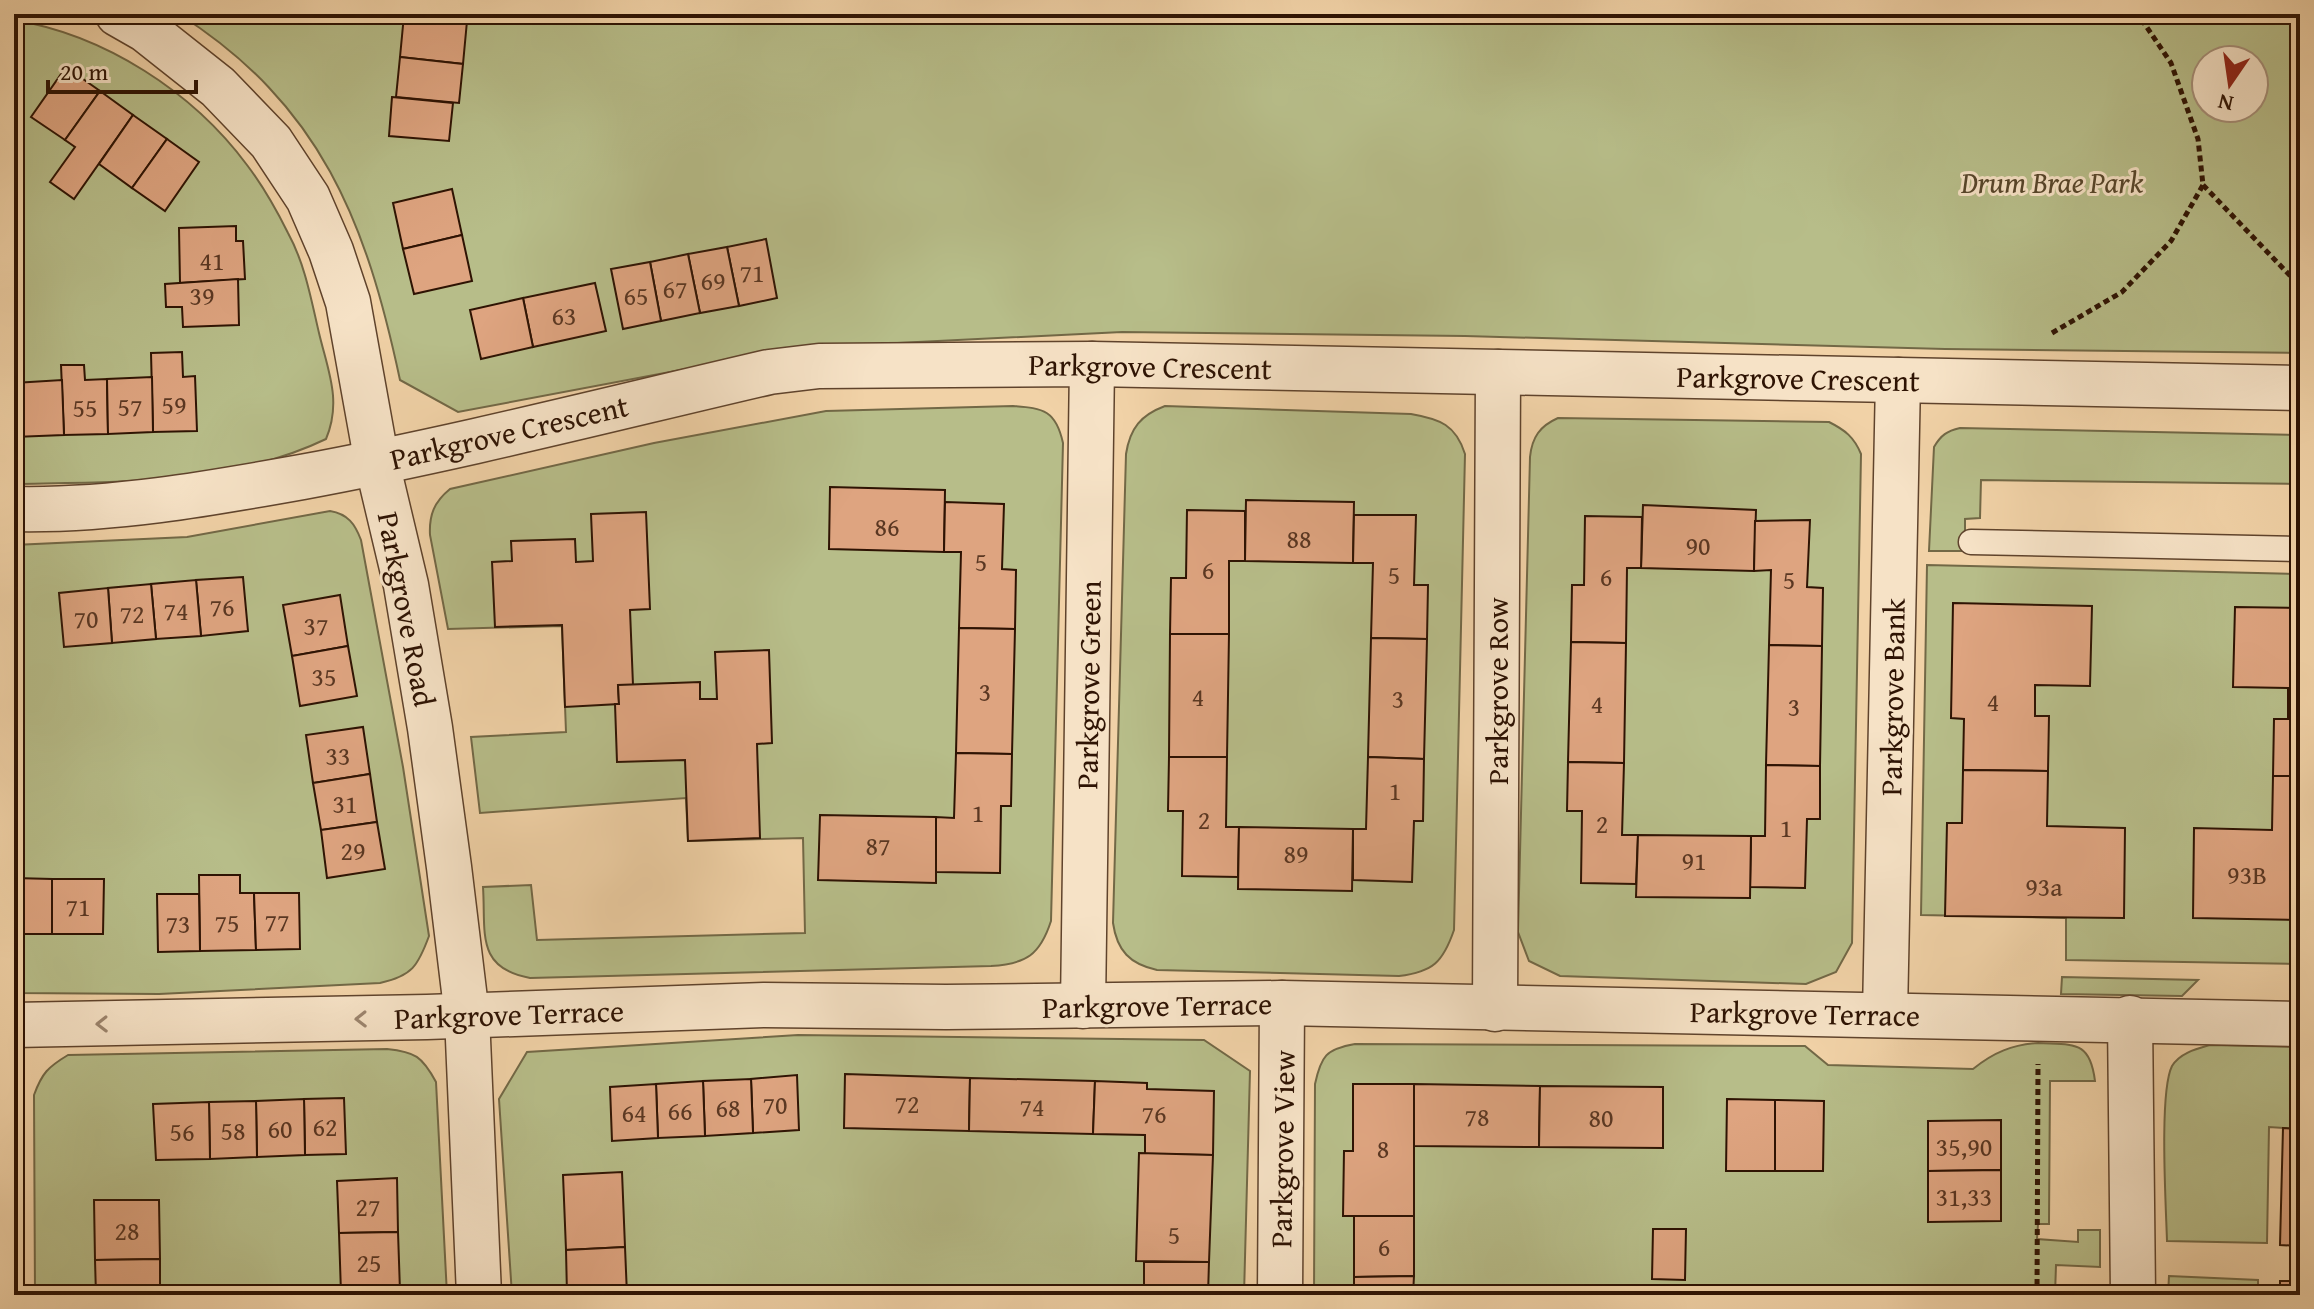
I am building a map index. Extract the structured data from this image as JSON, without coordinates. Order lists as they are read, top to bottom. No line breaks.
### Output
{"streets":{"street":["Parkgrove Crescent","Parkgrove Road","Parkgrove Green","Parkgrove Row","Parkgrove Bank","Parkgrove Terrace","Parkgrove View"]},"crossings":[["Parkgrove Crescent","Parkgrove Road"],["Parkgrove Crescent","Parkgrove Green"],["Parkgrove Crescent","Parkgrove Row"],["Parkgrove Crescent","Parkgrove Bank"],["Parkgrove Road","Parkgrove Terrace"],["Parkgrove Green","Parkgrove Terrace"],["Parkgrove Row","Parkgrove Terrace"],["Parkgrove Bank","Parkgrove Terrace"],["Parkgrove Terrace","Parkgrove View"]],"parks":["Drum Brae Park"],"house_numbers":["41","71","69","67","39","65","63","59","57","55","86","88","90","5","6","5","6","5","76","74","72","70","37","35","3","4","3","4","4","3","33","1","31","1","2","2","1","87","29","89","91","93B","93a","71","77","75","73","72","70","74","68","66","64","76","78","80","62","60","58","56","35,90","8","31,33","27","28","5","6","25"],"scale_bar":"20 m","north":"bottom"}
